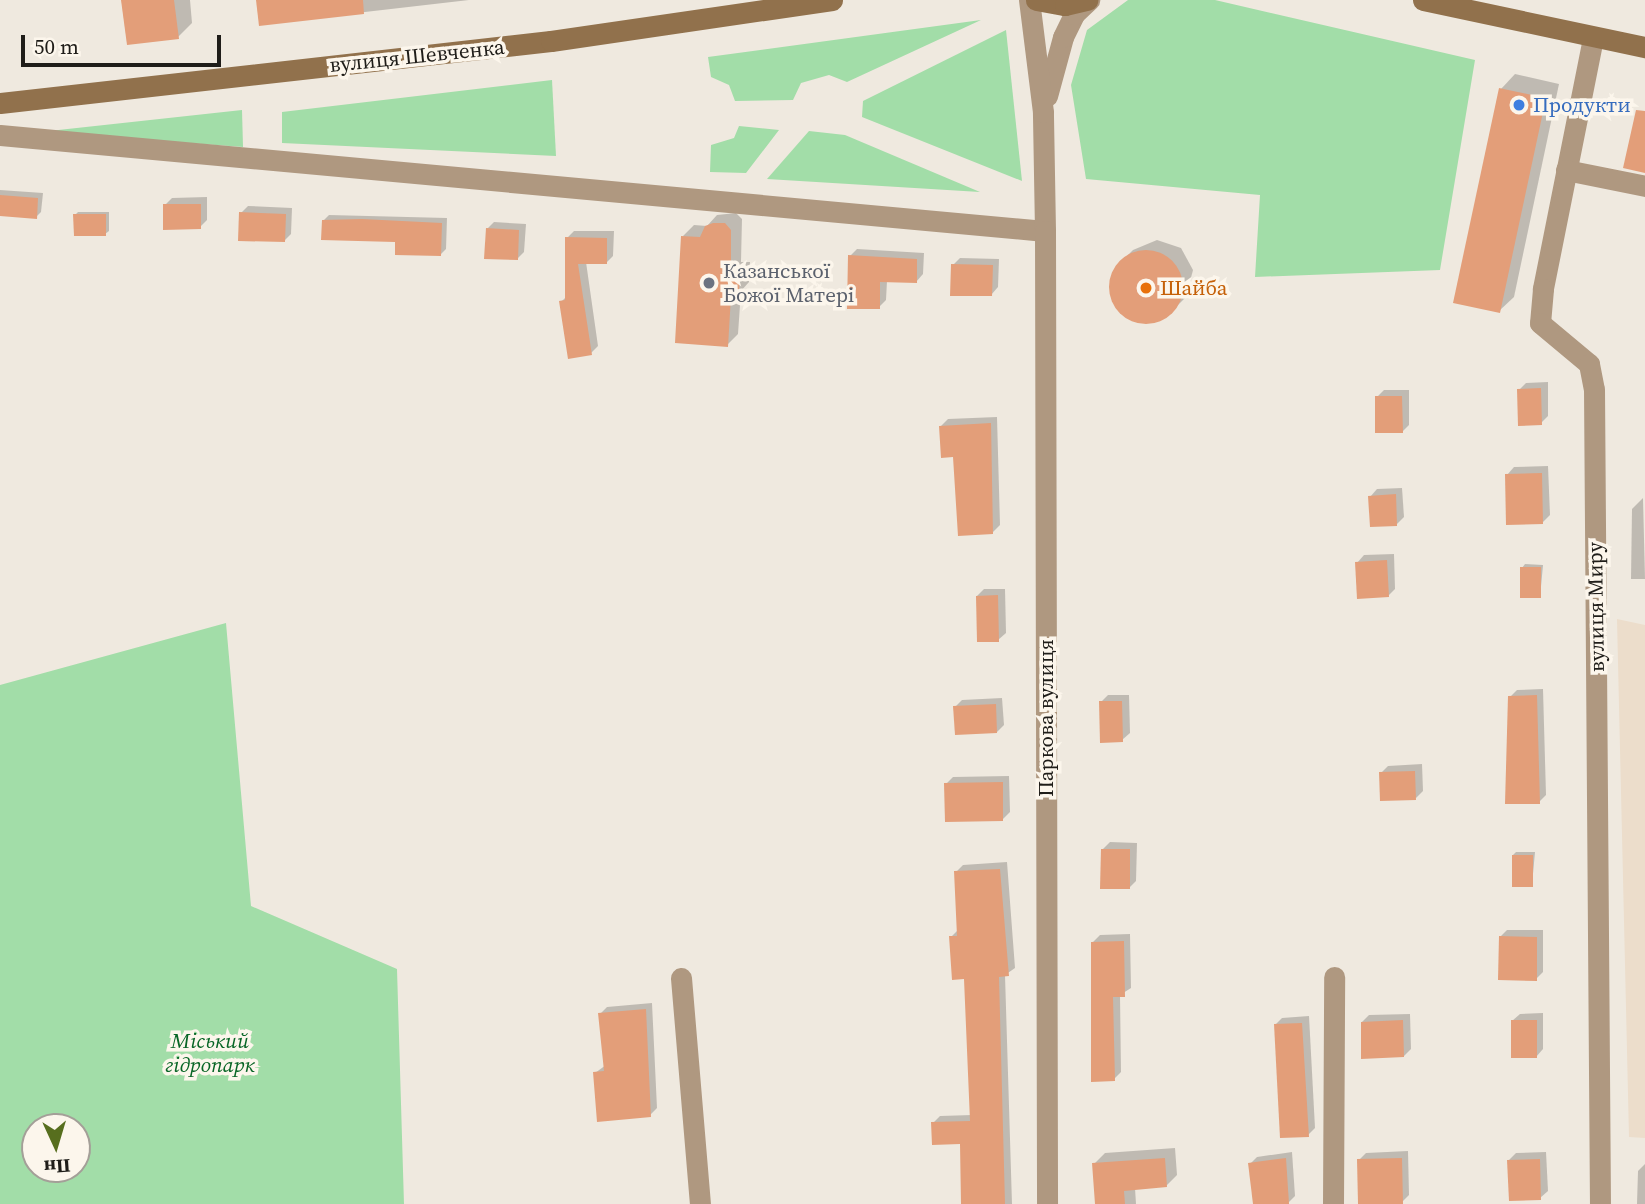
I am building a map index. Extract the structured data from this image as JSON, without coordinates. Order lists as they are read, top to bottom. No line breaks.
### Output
{"streets":{"main road":["вулиця Шевченка"],"street":["вулиця Миру","Паркова вулиця"]},"parks":["Міський гідропарк"],"places":["Продукти","Казанської Божої Матері","Шайба"],"scale_bar":"50 m","north":"bottom"}
